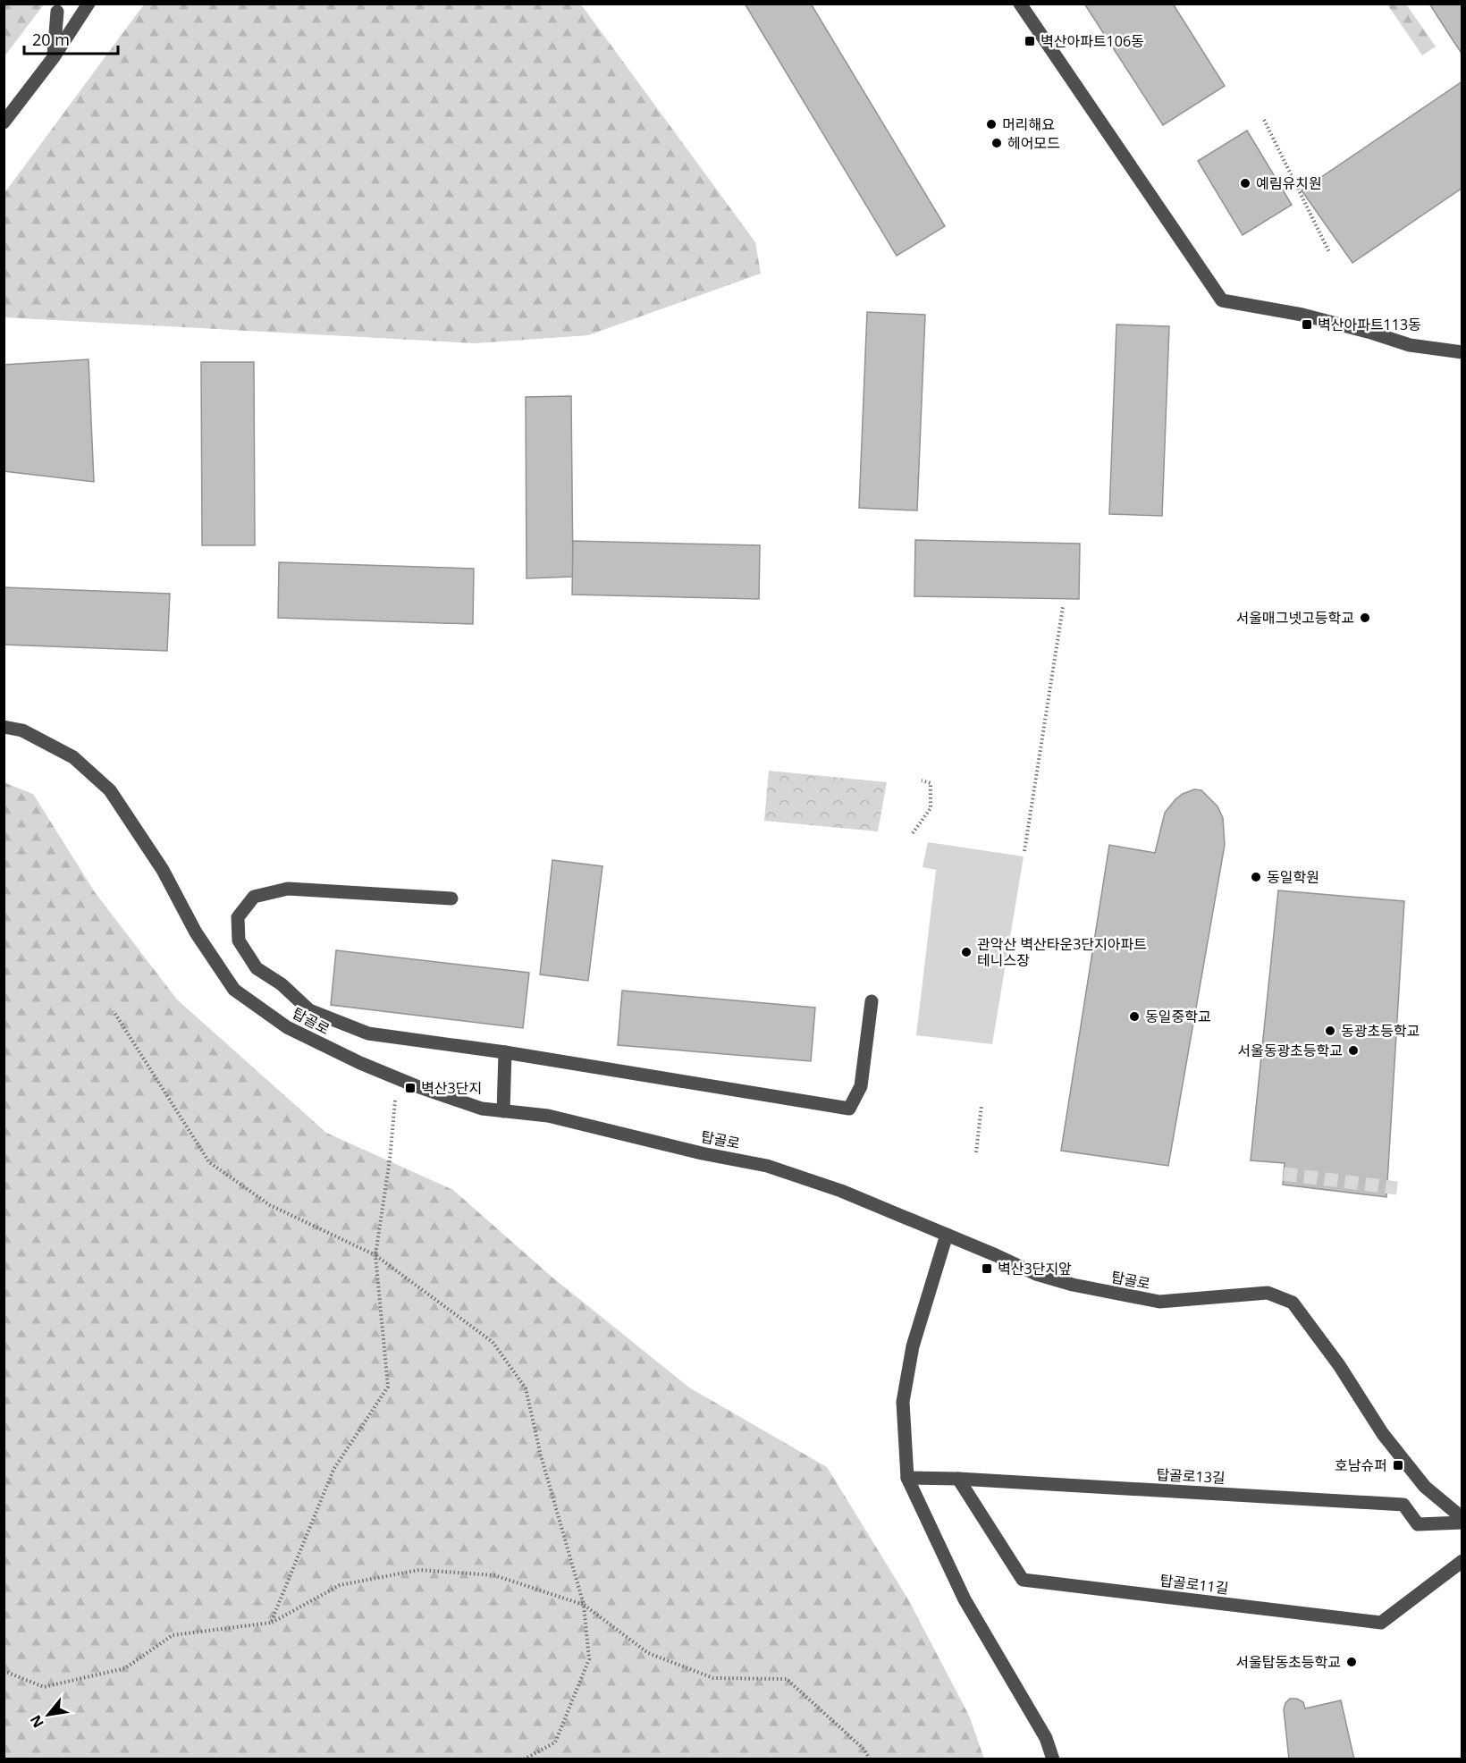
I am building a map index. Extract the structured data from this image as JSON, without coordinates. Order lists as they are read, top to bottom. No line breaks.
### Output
{"streets":{"street":["탑골로","탑골로13길","탑골로11길"]},"crossings":[["탑골로13길","탑골로11길"]],"places":{"transit":["벽산아파트106동","벽산아파트113동","벽산3단지","벽산3단지앞","호남슈퍼"],"other":["머리해요","헤어모드","예림유치원","서울매그넷고등학교","동일학원","관악산 벽산타운3단지아파트 테니스장","동일중학교","동광초등학교","서울동광초등학교","서울탑동초등학교"]},"scale_bar":"20 m","north":"bottom left"}
